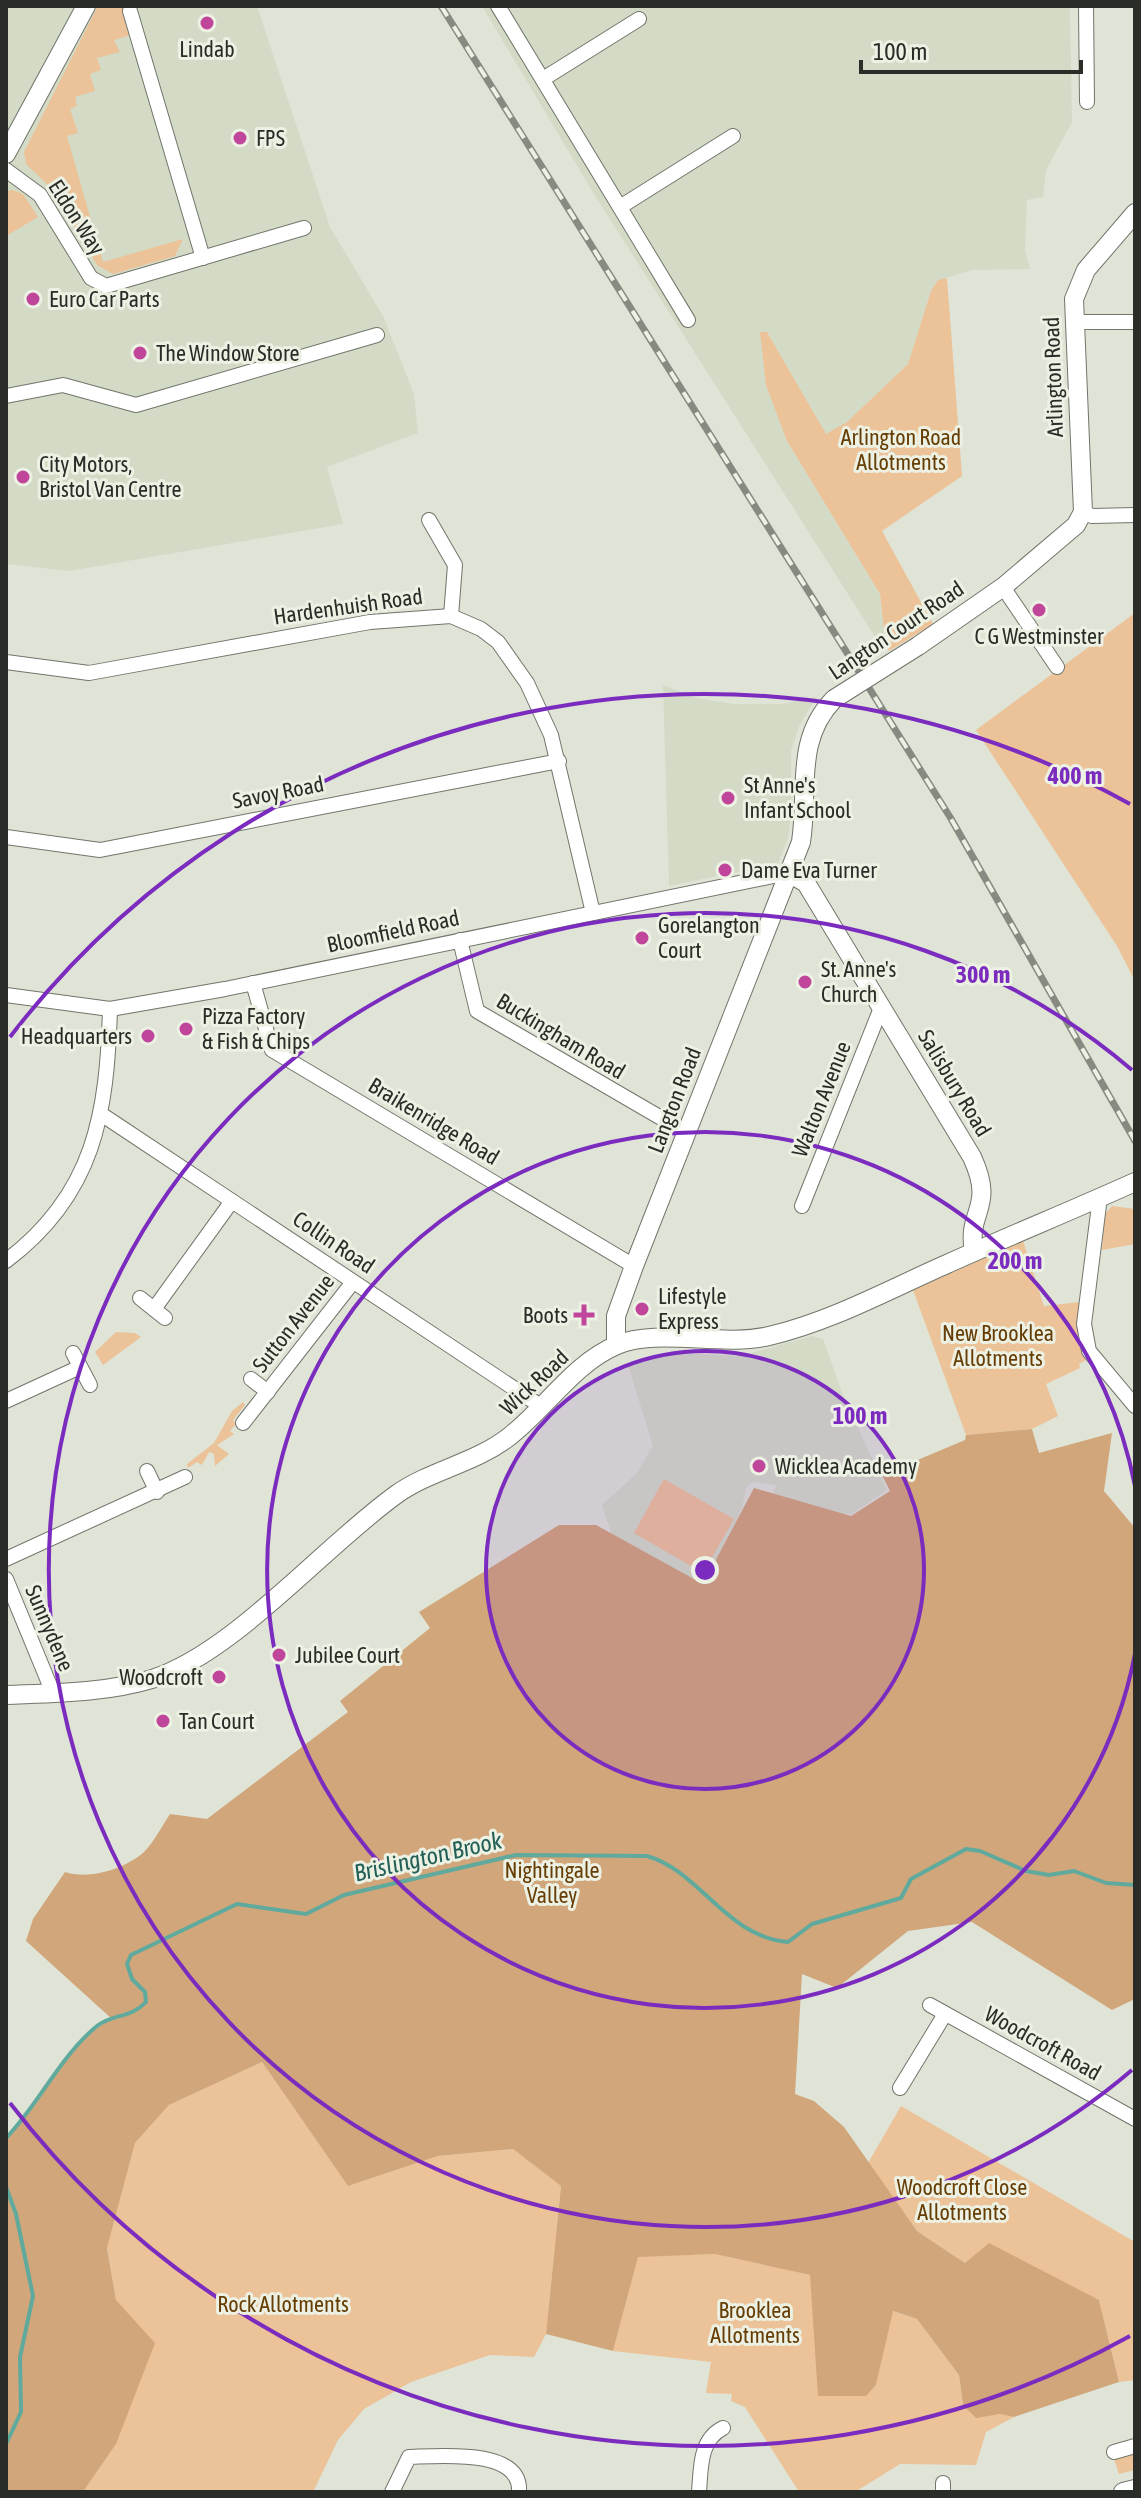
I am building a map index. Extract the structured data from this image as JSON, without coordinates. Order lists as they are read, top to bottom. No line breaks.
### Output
{"streets":{"street":["Eldon Way","Arlington Road","Hardenhuish Road","Langton Court Road","Savoy Road","Bloomfield Road","Buckingham Road","Salisbury Road","Walton Avenue","Langton Road","Braikenridge Road","Collin Road","Sutton Avenue","Wick Road","Sunnydene","Woodcroft Road"]},"crossings":[["Arlington Road","Langton Court Road"],["Hardenhuish Road","Savoy Road"],["Hardenhuish Road","Bloomfield Road"],["Langton Court Road","Bloomfield Road"],["Langton Court Road","Salisbury Road"],["Langton Court Road","Langton Road"],["Bloomfield Road","Buckingham Road"],["Bloomfield Road","Salisbury Road"],["Bloomfield Road","Langton Road"],["Bloomfield Road","Braikenridge Road"],["Buckingham Road","Langton Road"],["Salisbury Road","Walton Avenue"],["Salisbury Road","Langton Road"],["Salisbury Road","Wick Road"],["Langton Road","Braikenridge Road"],["Langton Road","Wick Road"],["Collin Road","Sutton Avenue"],["Collin Road","Wick Road"],["Wick Road","Sunnydene"]],"water":["Brislington Brook"],"parks":["Arlington Road Allotments","New Brooklea Allotments","Nightingale Valley","Woodcroft Close Allotments","Rock Allotments","Brooklea Allotments"],"places":{"other":["Lindab","FPS","Euro Car Parts","The Window Store","City Motors, Bristol Van Centre","C G Westminster","St Anne's Infant School","Dame Eva Turner","Gorelangton Court","St. Anne's Church","Pizza Factory & Fish & Chips","Headquarters","Lifestyle Express","Wicklea Academy","Jubilee Court","Woodcroft","Tan Court"],"health":["Boots"]},"scale_bar":"100 m","rings":["400 m","300 m","200 m","100 m"]}
